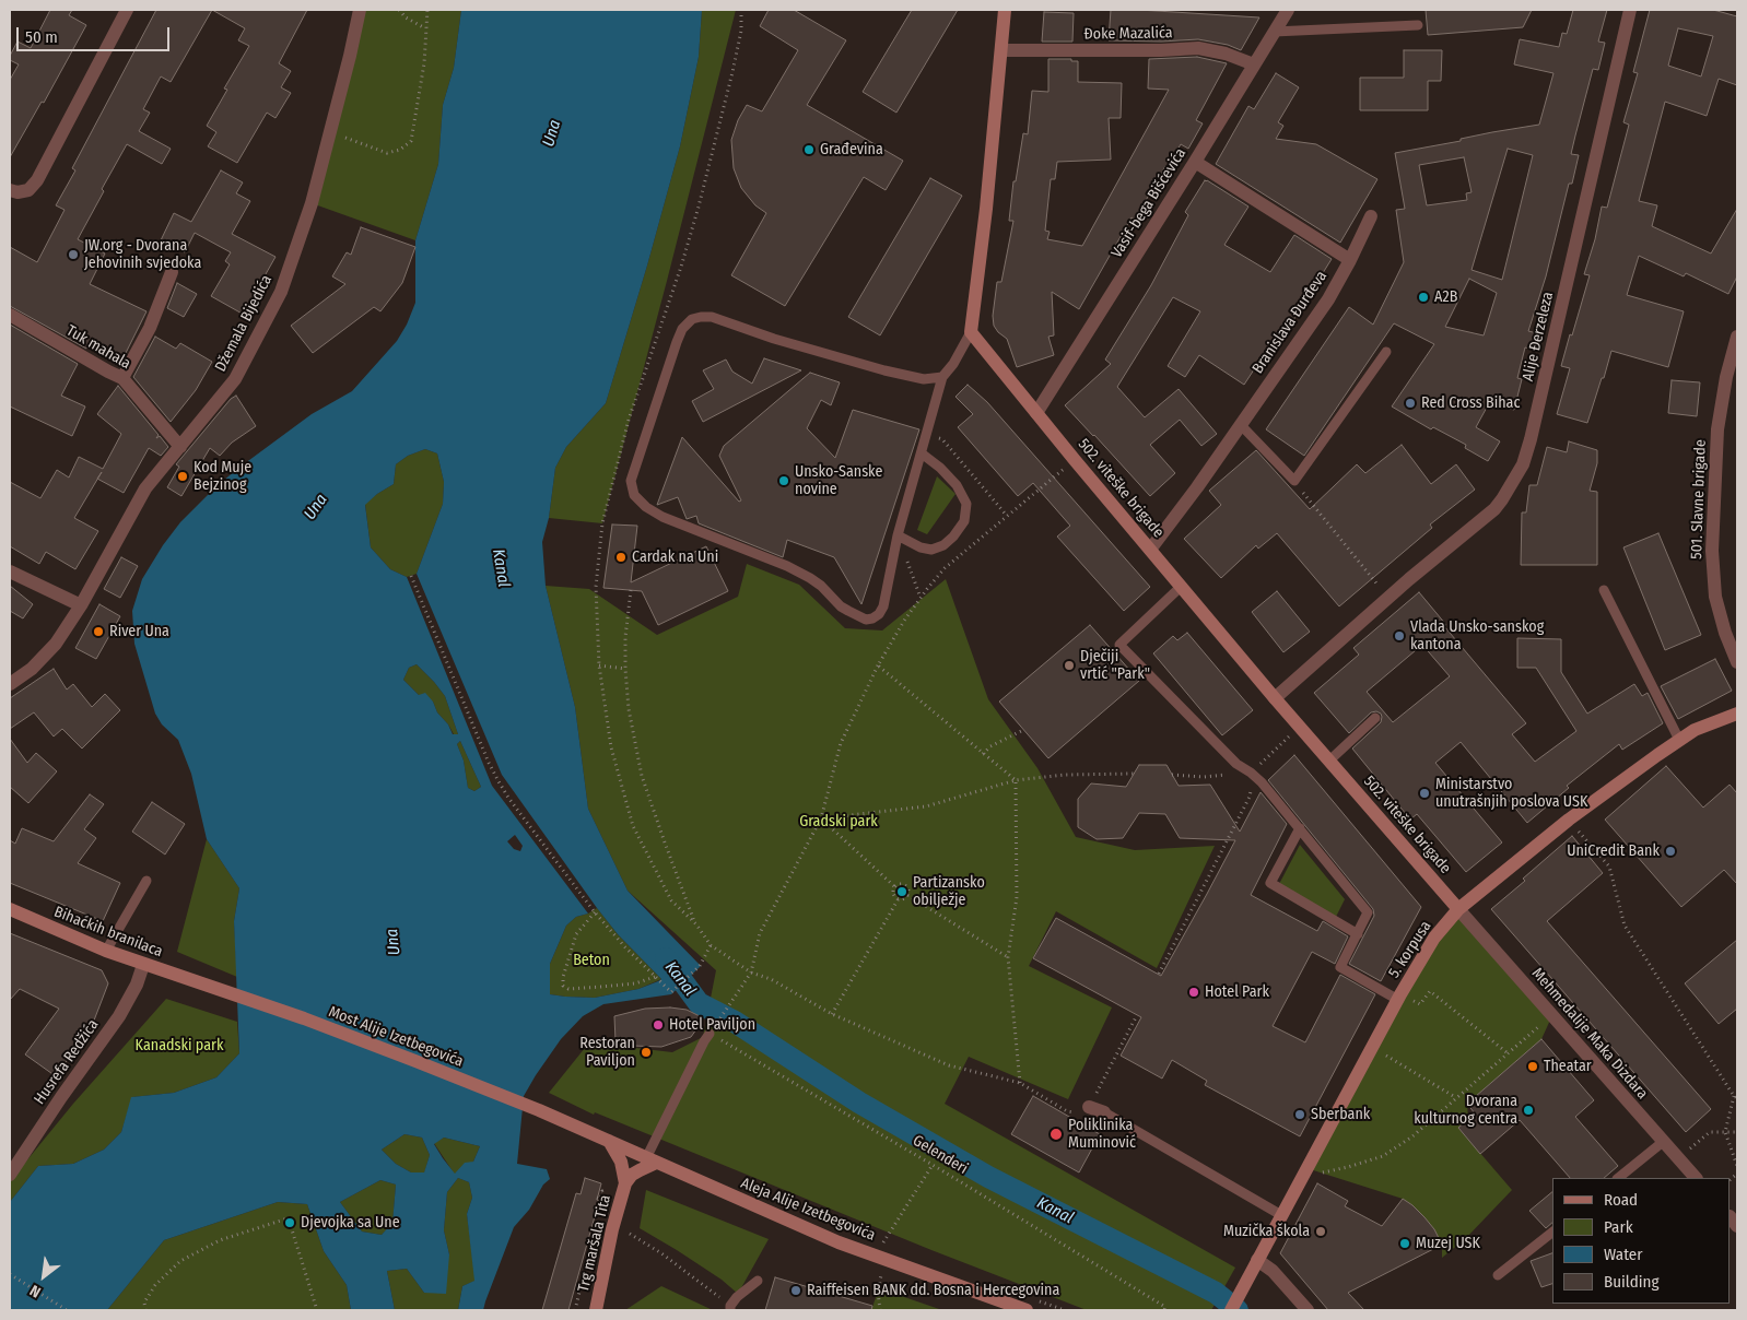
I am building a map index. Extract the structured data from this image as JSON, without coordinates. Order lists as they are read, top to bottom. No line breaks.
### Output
{"streets":{"street":["Đoke Mazalića","Vasif-bega Bišćevića","Branislava Đurđeva","Džemala Bijedića","Alije Đerzeleza","Tuk mahala","502. viteške brigade","501. Slavne brigade","Bihaćkih branilaca","5. korpusa","Mehmedalije Maka Dizdara","Most Alije Izetbegovića","Husrefa Redžića","Aleja Alije Izetbegovića","Trg maršala Tita"],"path":["Gelenderi"]},"crossings":[["Đoke Mazalića","Vasif-bega Bišćevića"],["Vasif-bega Bišćevića","502. viteške brigade"],["Branislava Đurđeva","502. viteške brigade"],["Džemala Bijedića","Tuk mahala"],["Alije Đerzeleza","502. viteške brigade"],["502. viteške brigade","5. korpusa"],["502. viteške brigade","Mehmedalije Maka Dizdara"],["Bihaćkih branilaca","Most Alije Izetbegovića"],["Bihaćkih branilaca","Husrefa Redžića"],["5. korpusa","Mehmedalije Maka Dizdara"],["Most Alije Izetbegovića","Aleja Alije Izetbegovića"],["Aleja Alije Izetbegovića","Trg maršala Tita"]],"water":["Una","Kanal"],"parks":["Gradski park","Beton","Kanadski park"],"places":["Građevina","JW.org - Dvorana Jehovinih svjedoka","A2B","Red Cross Bihac","Kod Muje Bejzinog","Unsko-Sanske novine","Cardak na Uni","River Una","Vlada Unsko-sanskog kantona","Dječiji vrtić \"Park\"","Ministarstvo unutrašnjih poslova USK","UniCredit Bank","Partizansko obilježje","Hotel Park","Hotel Paviljon","Restoran Paviljon","Theatar","Dvorana kulturnog centra","Sberbank","Poliklinika Muminović","Djevojka sa Une","Muzička škola","Muzej USK","Raiffeisen BANK dd. Bosna i Hercegovina"],"legend":["Road","Park","Water","Building"],"scale_bar":"50 m","north":"bottom left"}
